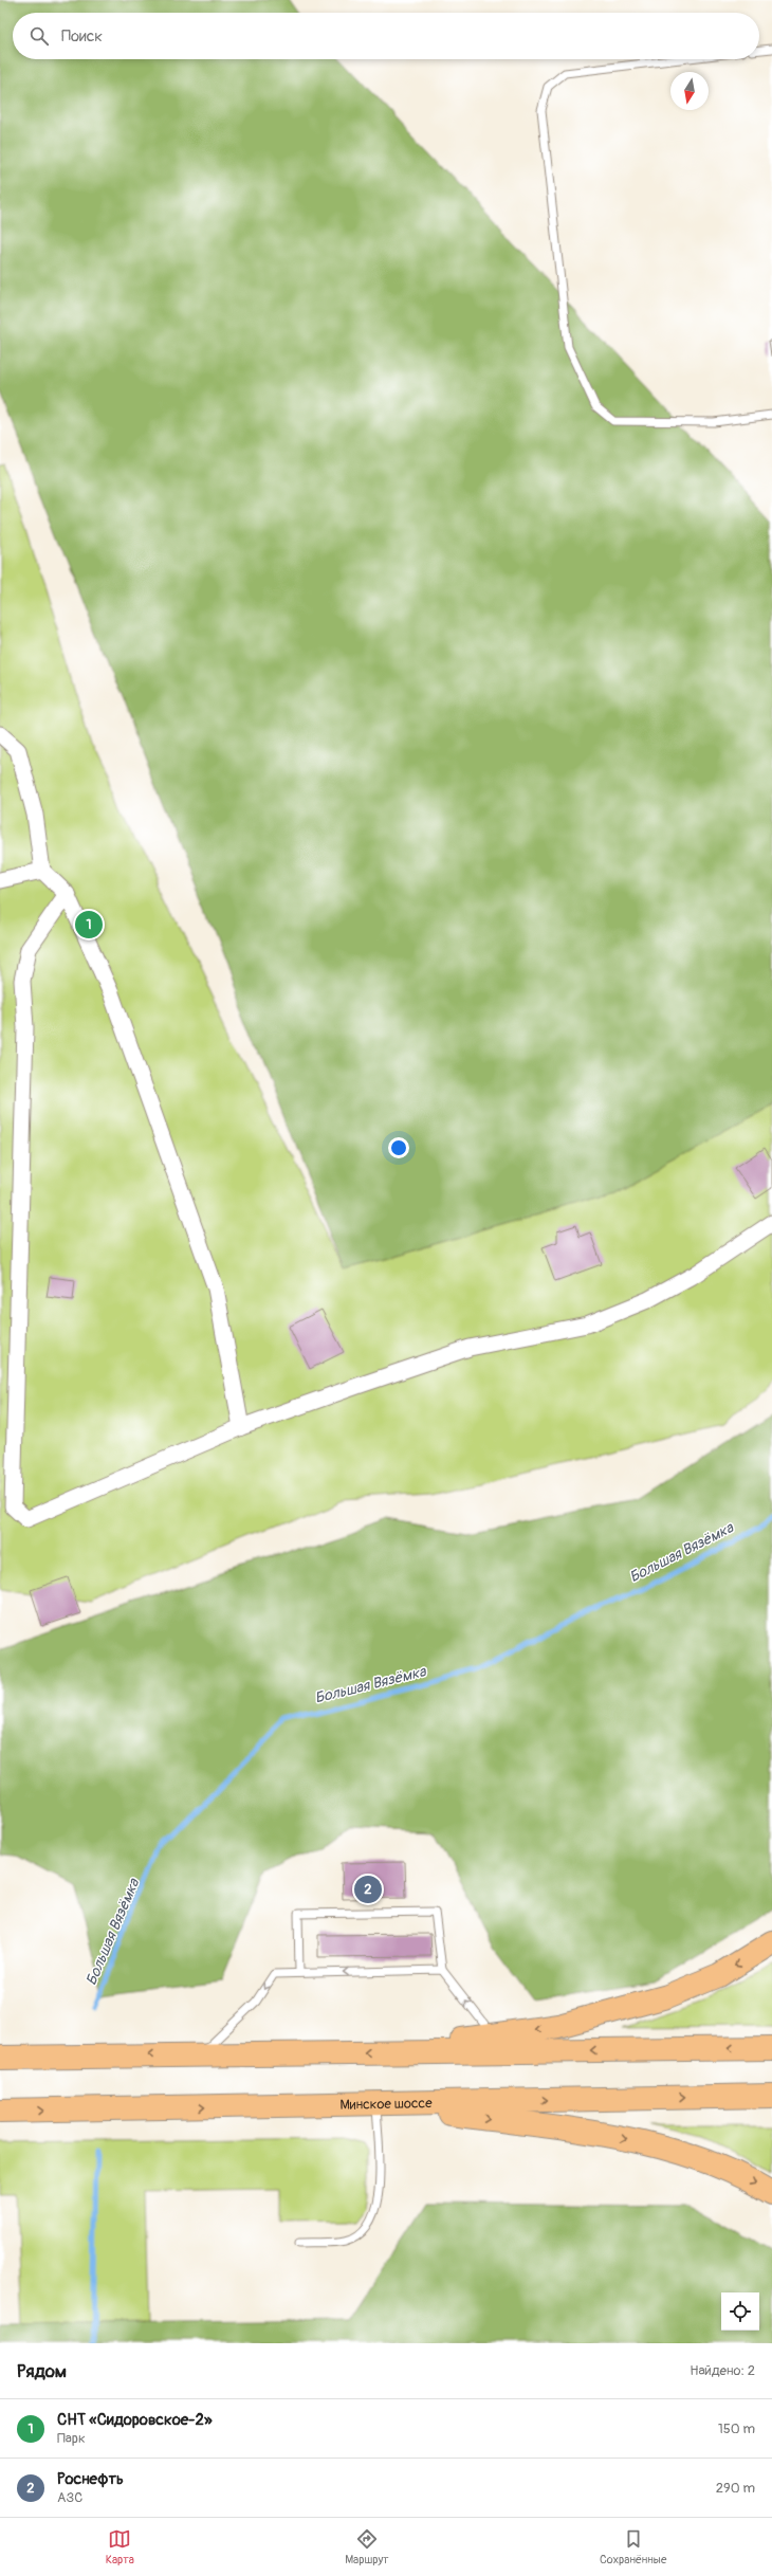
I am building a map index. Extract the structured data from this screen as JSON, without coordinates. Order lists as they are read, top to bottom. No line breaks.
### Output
{"streets":{"highway":["Минское шоссе"]},"water":["Большая Вязёмка"],"north":"bottom","page":{"search":"Поиск","pins":["1","2"],"heading":["Рядом","Найдено: 2"],"list":[{"mark":"1","name":"СНТ «Сидоровское-2»","note":"Парк","value":"150 m"},{"mark":"2","name":"Роснефть","note":"АЗС","value":"290 m"}],"nav":["Карта","Маршрут","Сохранённые"]}}
